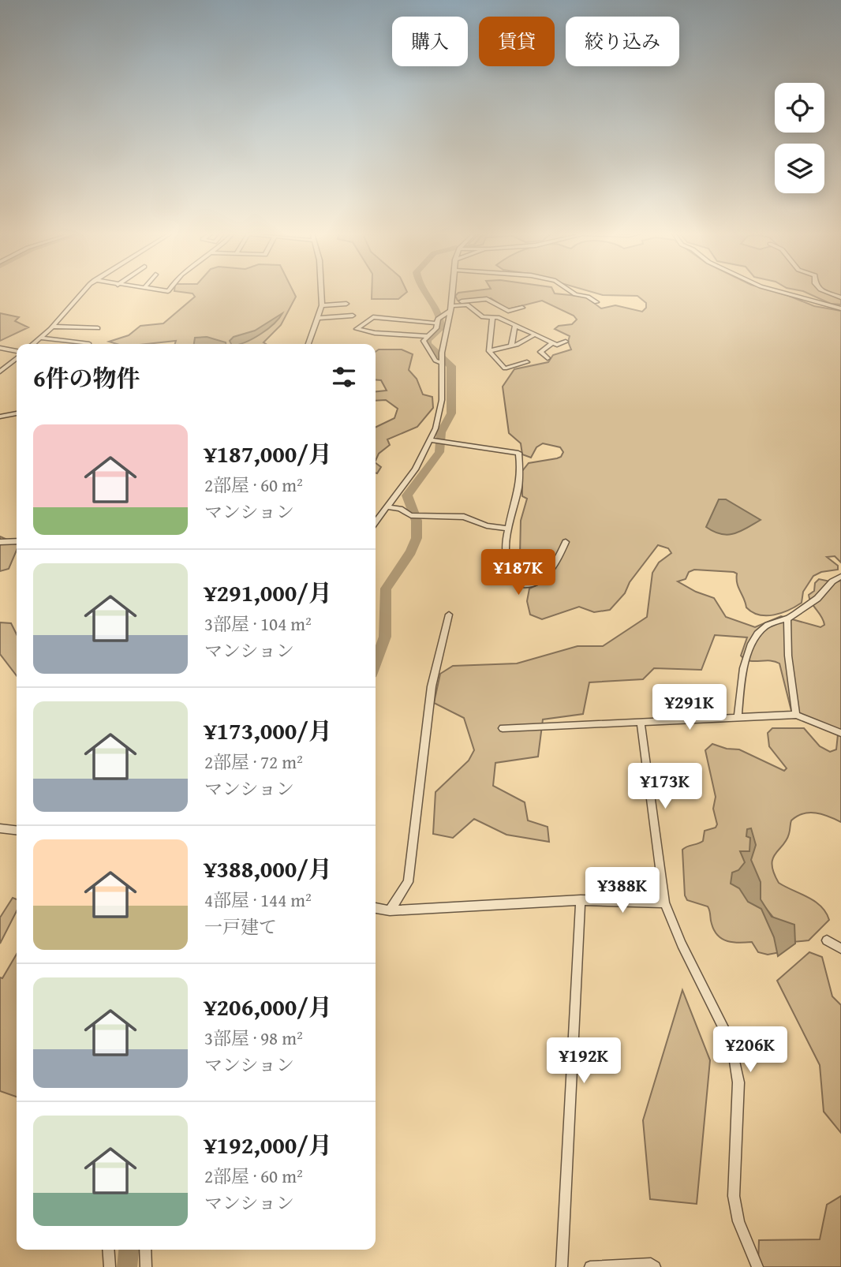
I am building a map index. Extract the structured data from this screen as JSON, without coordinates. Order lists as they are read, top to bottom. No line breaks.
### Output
{"page":{"chip":["購入","賃貸","絞り込み"],"heading":"6件の物件","list":[{"name":"¥187,000/月","note":"2部屋 · 60 m² · マンション"},{"name":"¥291,000/月","note":"3部屋 · 104 m² · マンション"},{"name":"¥173,000/月","note":"2部屋 · 72 m² · マンション"},{"name":"¥388,000/月","note":"4部屋 · 144 m² · 一戸建て"},{"name":"¥206,000/月","note":"3部屋 · 98 m² · マンション"},{"name":"¥192,000/月","note":"2部屋 · 60 m² · マンション"}],"price":["¥187K","¥291K","¥173K","¥388K","¥206K","¥192K"]}}
